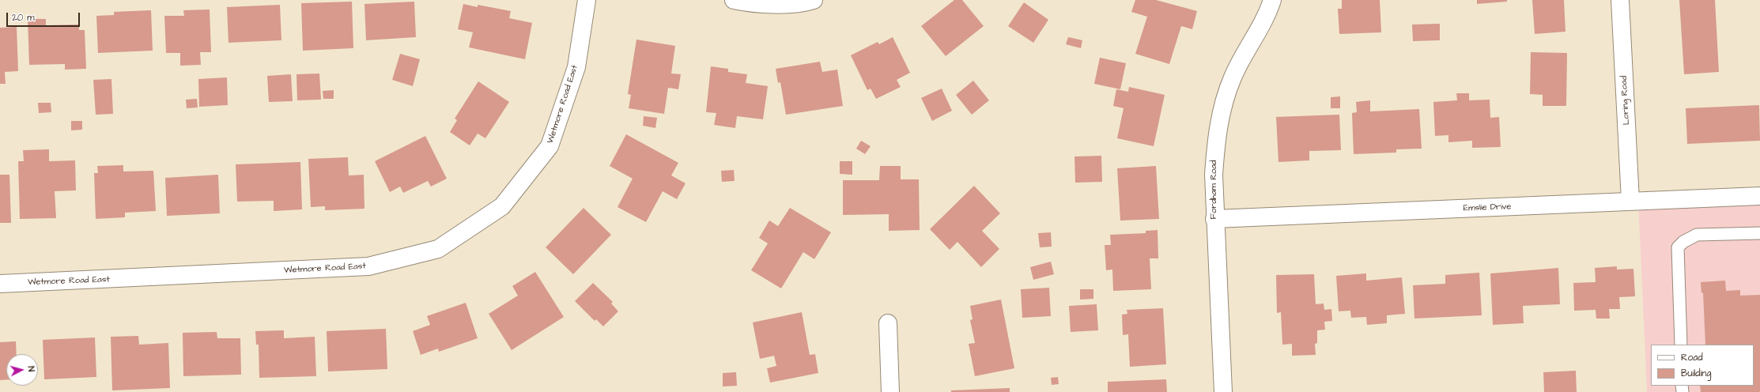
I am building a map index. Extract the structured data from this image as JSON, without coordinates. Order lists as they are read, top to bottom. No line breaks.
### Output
{"streets":{"street":["Loring Road","Wetmore Road East","Fordham Road","Emslie Drive"]},"crossings":[["Loring Road","Emslie Drive"],["Fordham Road","Emslie Drive"]],"legend":["Road","Building"],"scale_bar":"20 m","north":"right"}
